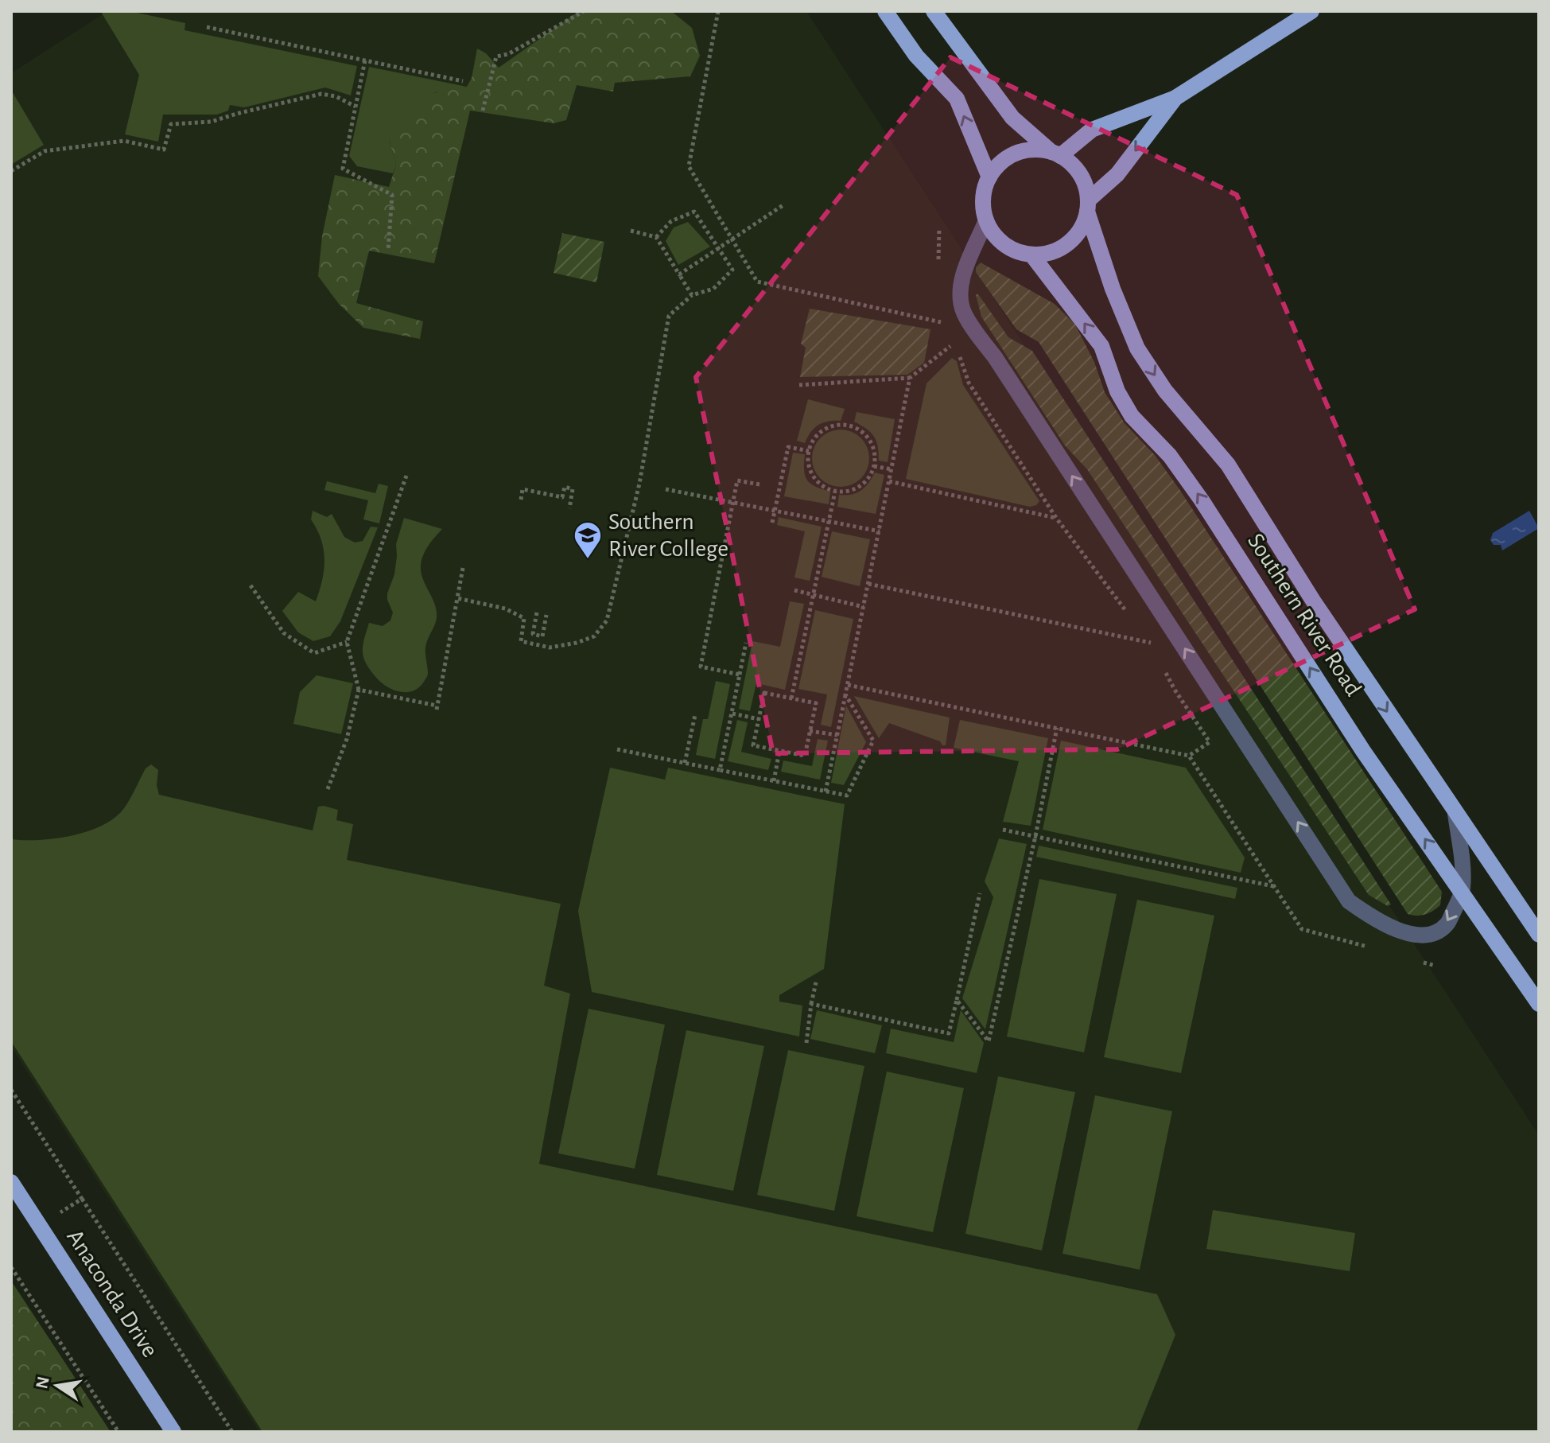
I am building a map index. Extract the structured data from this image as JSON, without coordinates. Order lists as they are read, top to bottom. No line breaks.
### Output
{"streets":{"main road":["Southern River Road","Anaconda Drive"]},"places":{"school or university":["Southern River College"]},"north":"left"}
